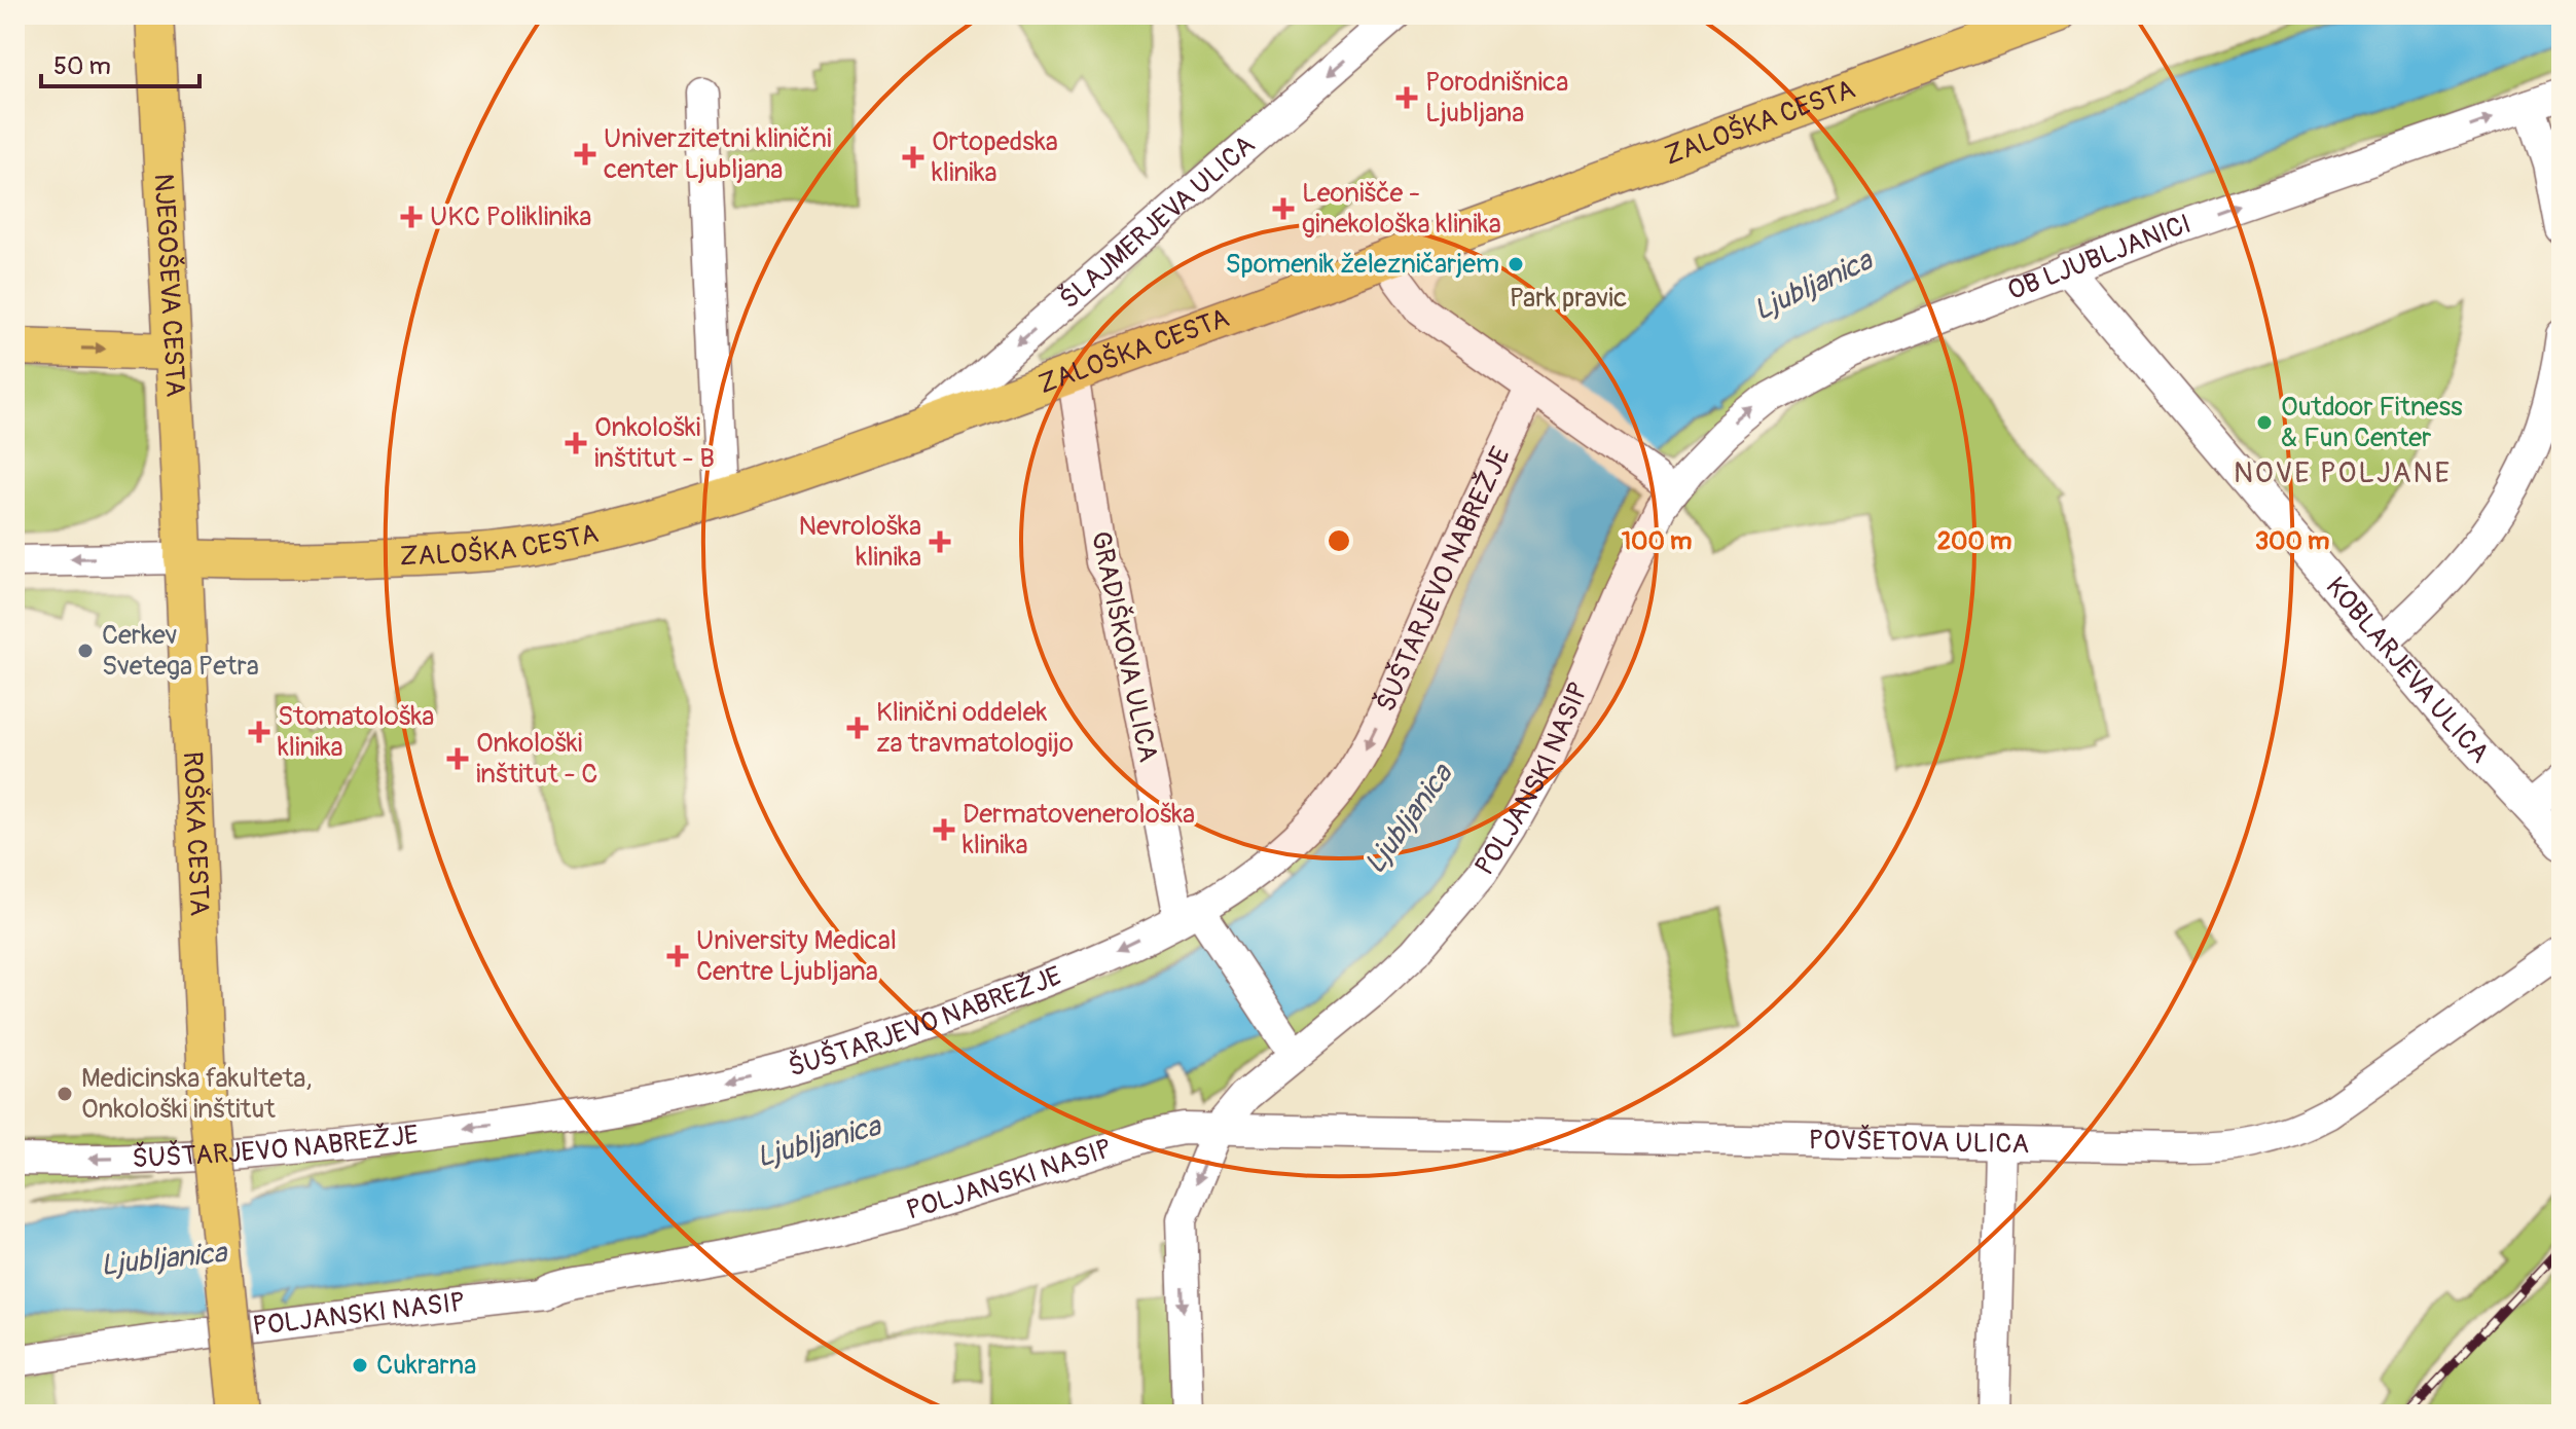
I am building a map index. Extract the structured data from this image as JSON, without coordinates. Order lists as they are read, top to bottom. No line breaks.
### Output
{"streets":{"main road":["ZALOŠKA CESTA","NJEGOŠEVA CESTA","ROŠKA CESTA"],"street":["ŠLAJMERJEVA ULICA","OB LJUBLJANICI","ŠUŠTARJEVO NABREŽJE","GRADIŠKOVA ULICA","KOBLARJEVA ULICA","POLJANSKI NASIP","POVŠETOVA ULICA"]},"crossings":[["ZALOŠKA CESTA","ŠLAJMERJEVA ULICA"],["ZALOŠKA CESTA","NJEGOŠEVA CESTA"],["ZALOŠKA CESTA","GRADIŠKOVA ULICA"],["ZALOŠKA CESTA","ROŠKA CESTA"],["OB LJUBLJANICI","KOBLARJEVA ULICA"],["OB LJUBLJANICI","POLJANSKI NASIP"],["NJEGOŠEVA CESTA","ROŠKA CESTA"],["ŠUŠTARJEVO NABREŽJE","GRADIŠKOVA ULICA"],["POLJANSKI NASIP","POVŠETOVA ULICA"]],"one_way":["ŠLAJMERJEVA ULICA","OB LJUBLJANICI","ŠUŠTARJEVO NABREŽJE"],"districts":["NOVE POLJANE"],"water":["Ljubljanica"],"parks":["Park pravic"],"places":{"health":["Porodnišnica Ljubljana","Univerzitetni klinični center Ljubljana","Ortopedska klinika","Leonišče - ginekološka klinika","UKC Poliklinika","Onkološki inštitut - B","Nevrološka klinika","Klinični oddelek za travmatologijo","Stomatološka klinika","Onkološki inštitut - C","Dermatovenerološka klinika","University Medical Centre Ljubljana"],"other":["Spomenik železničarjem","Outdoor Fitness & Fun Center","Cerkev Svetega Petra","Medicinska fakulteta, Onkološki inštitut","Cukrarna"]},"scale_bar":"50 m","rings":["100 m","200 m","300 m"]}
